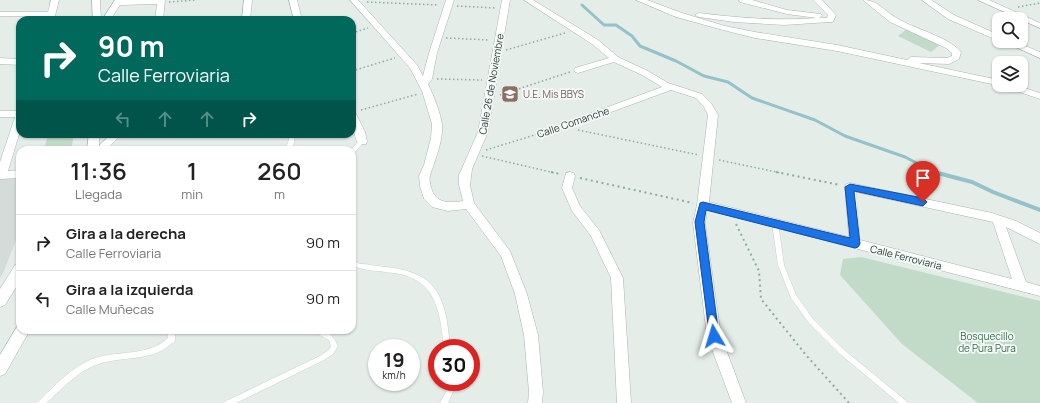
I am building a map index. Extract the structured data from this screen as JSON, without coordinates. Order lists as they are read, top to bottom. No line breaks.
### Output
{"streets":{"street":["Calle 26 de Noviembre","Calle Comanche","Calle Ferroviaria"]},"crossings":[["Calle 26 de Noviembre","Calle Comanche"]],"parks":["Bosquecillo de Pura Pura"],"places":{"school or university":["U.E. Mis BBYS"]},"page":{"turn":["90 m","Calle Ferroviaria"],"eta":["11:36","Llegada","1","min","260","m"],"list":[{"name":"Gira a la derecha","note":"Calle Ferroviaria","value":"90 m"},{"name":"Gira a la izquierda","note":"Calle Muñecas","value":"90 m"}],"speed":"19 km/h","limit":"30"}}
